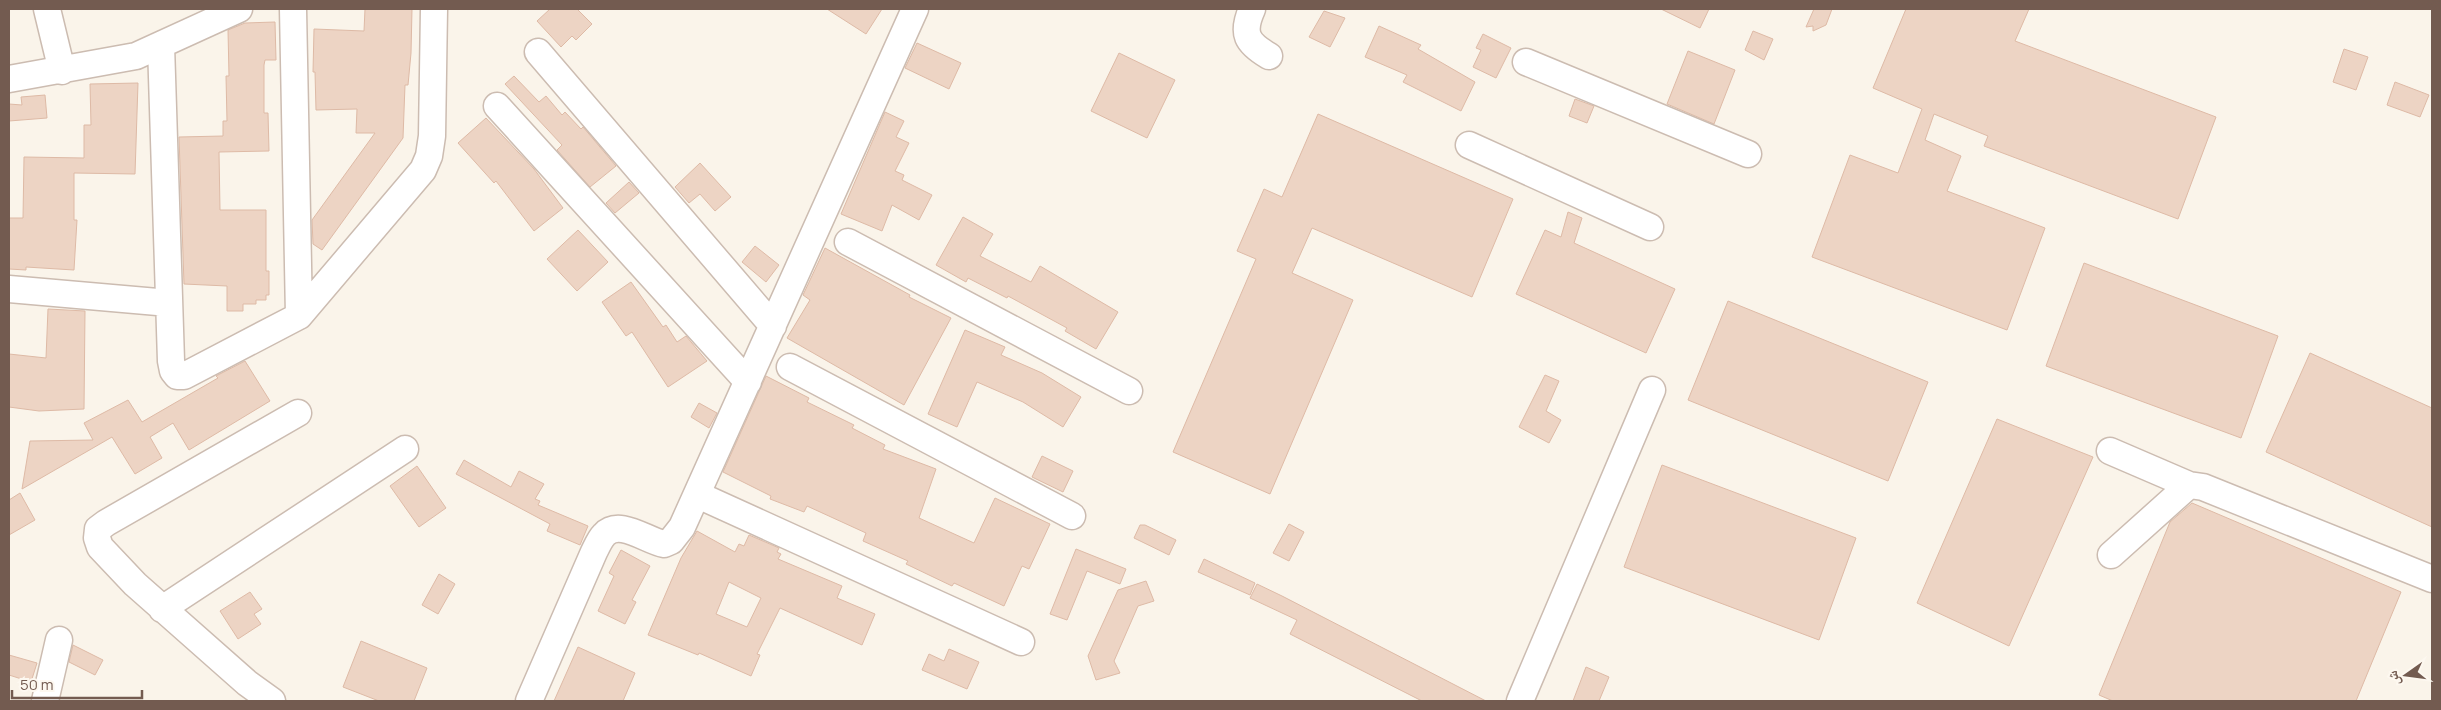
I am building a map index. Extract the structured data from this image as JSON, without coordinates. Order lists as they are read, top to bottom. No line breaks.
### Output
{"scale_bar":"50 m","north":"left"}
